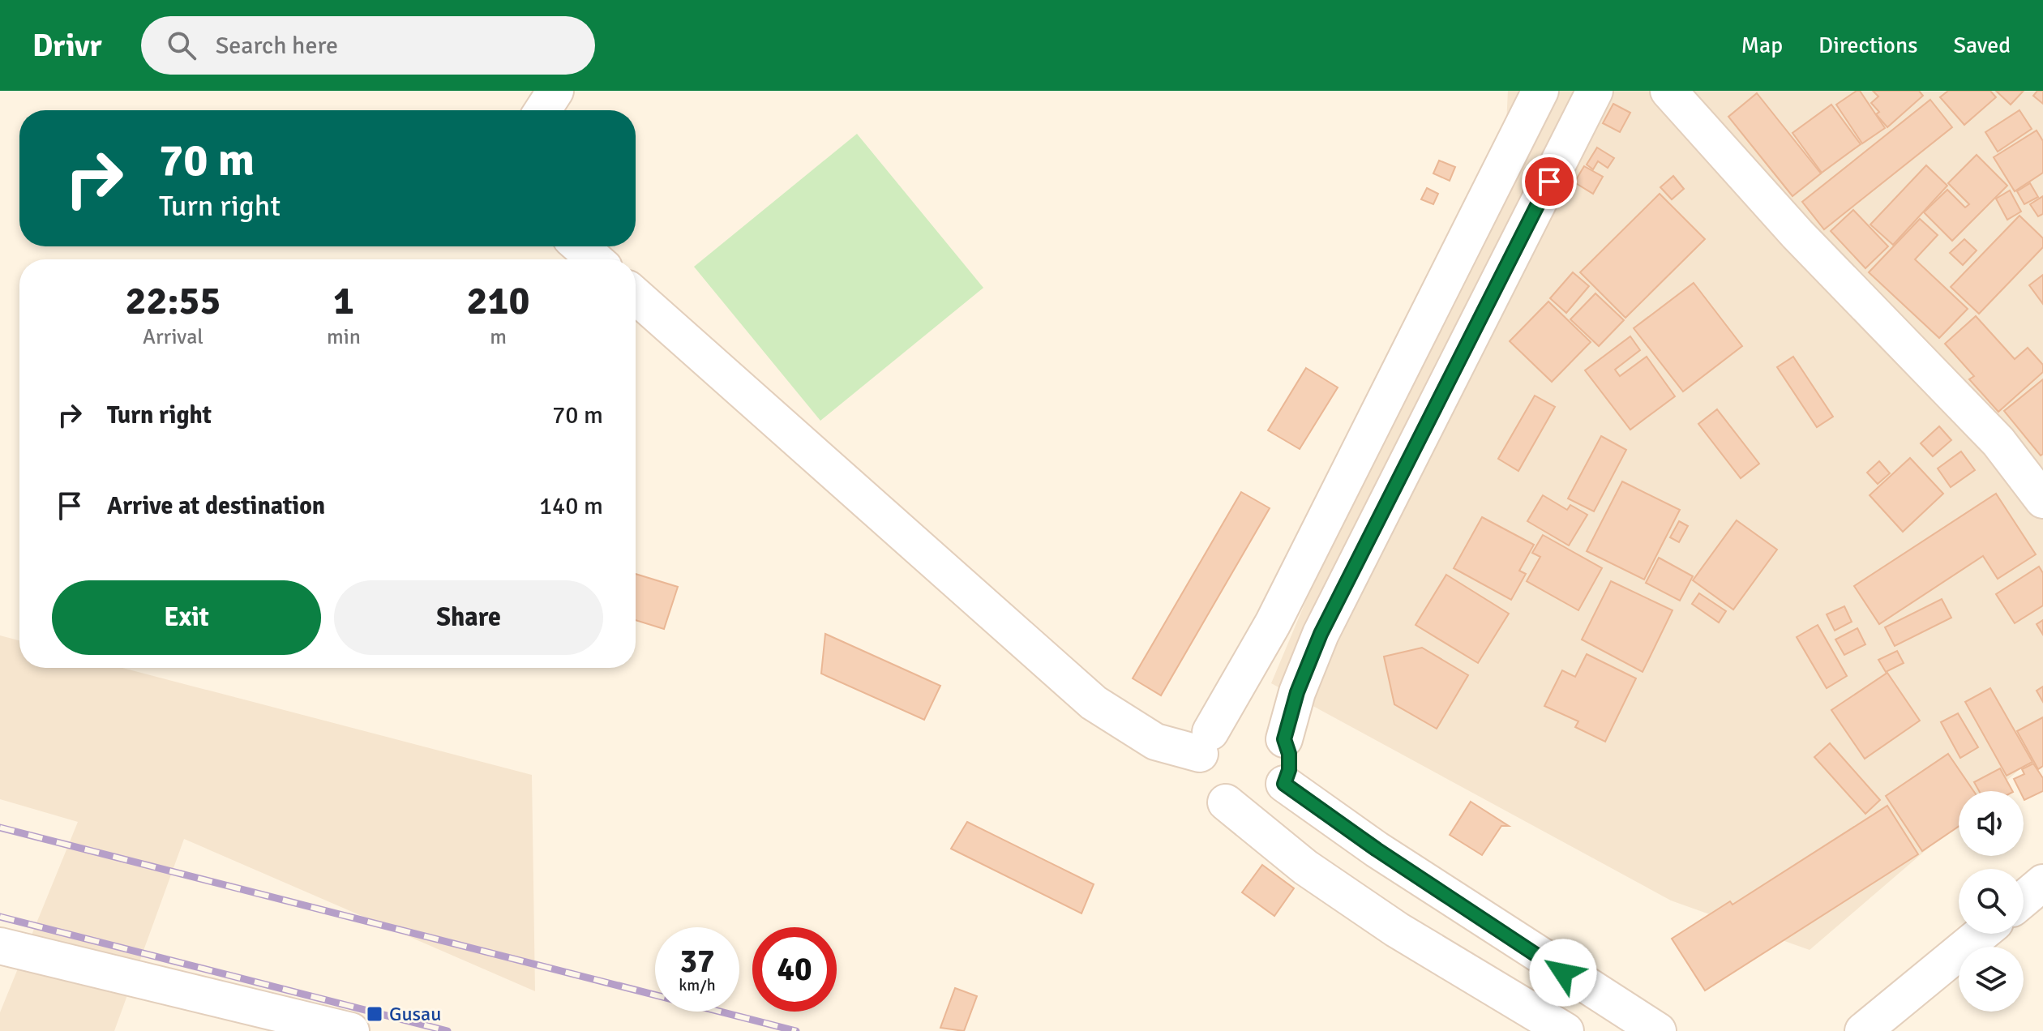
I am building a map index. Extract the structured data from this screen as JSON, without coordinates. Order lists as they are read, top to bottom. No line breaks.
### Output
{"places":{"transit":["Gusau"]},"page":{"header":"Drivr","search":"Search here","nav":["Map","Directions","Saved"],"turn":["70 m","Turn right"],"eta":["22:55","Arrival","1","min","210","m"],"list":[{"name":"Turn right","value":"70 m"},{"name":"Arrive at destination","value":"140 m"}],"buttons":["Exit","Share"],"speed":"37 km/h","limit":"40"}}
